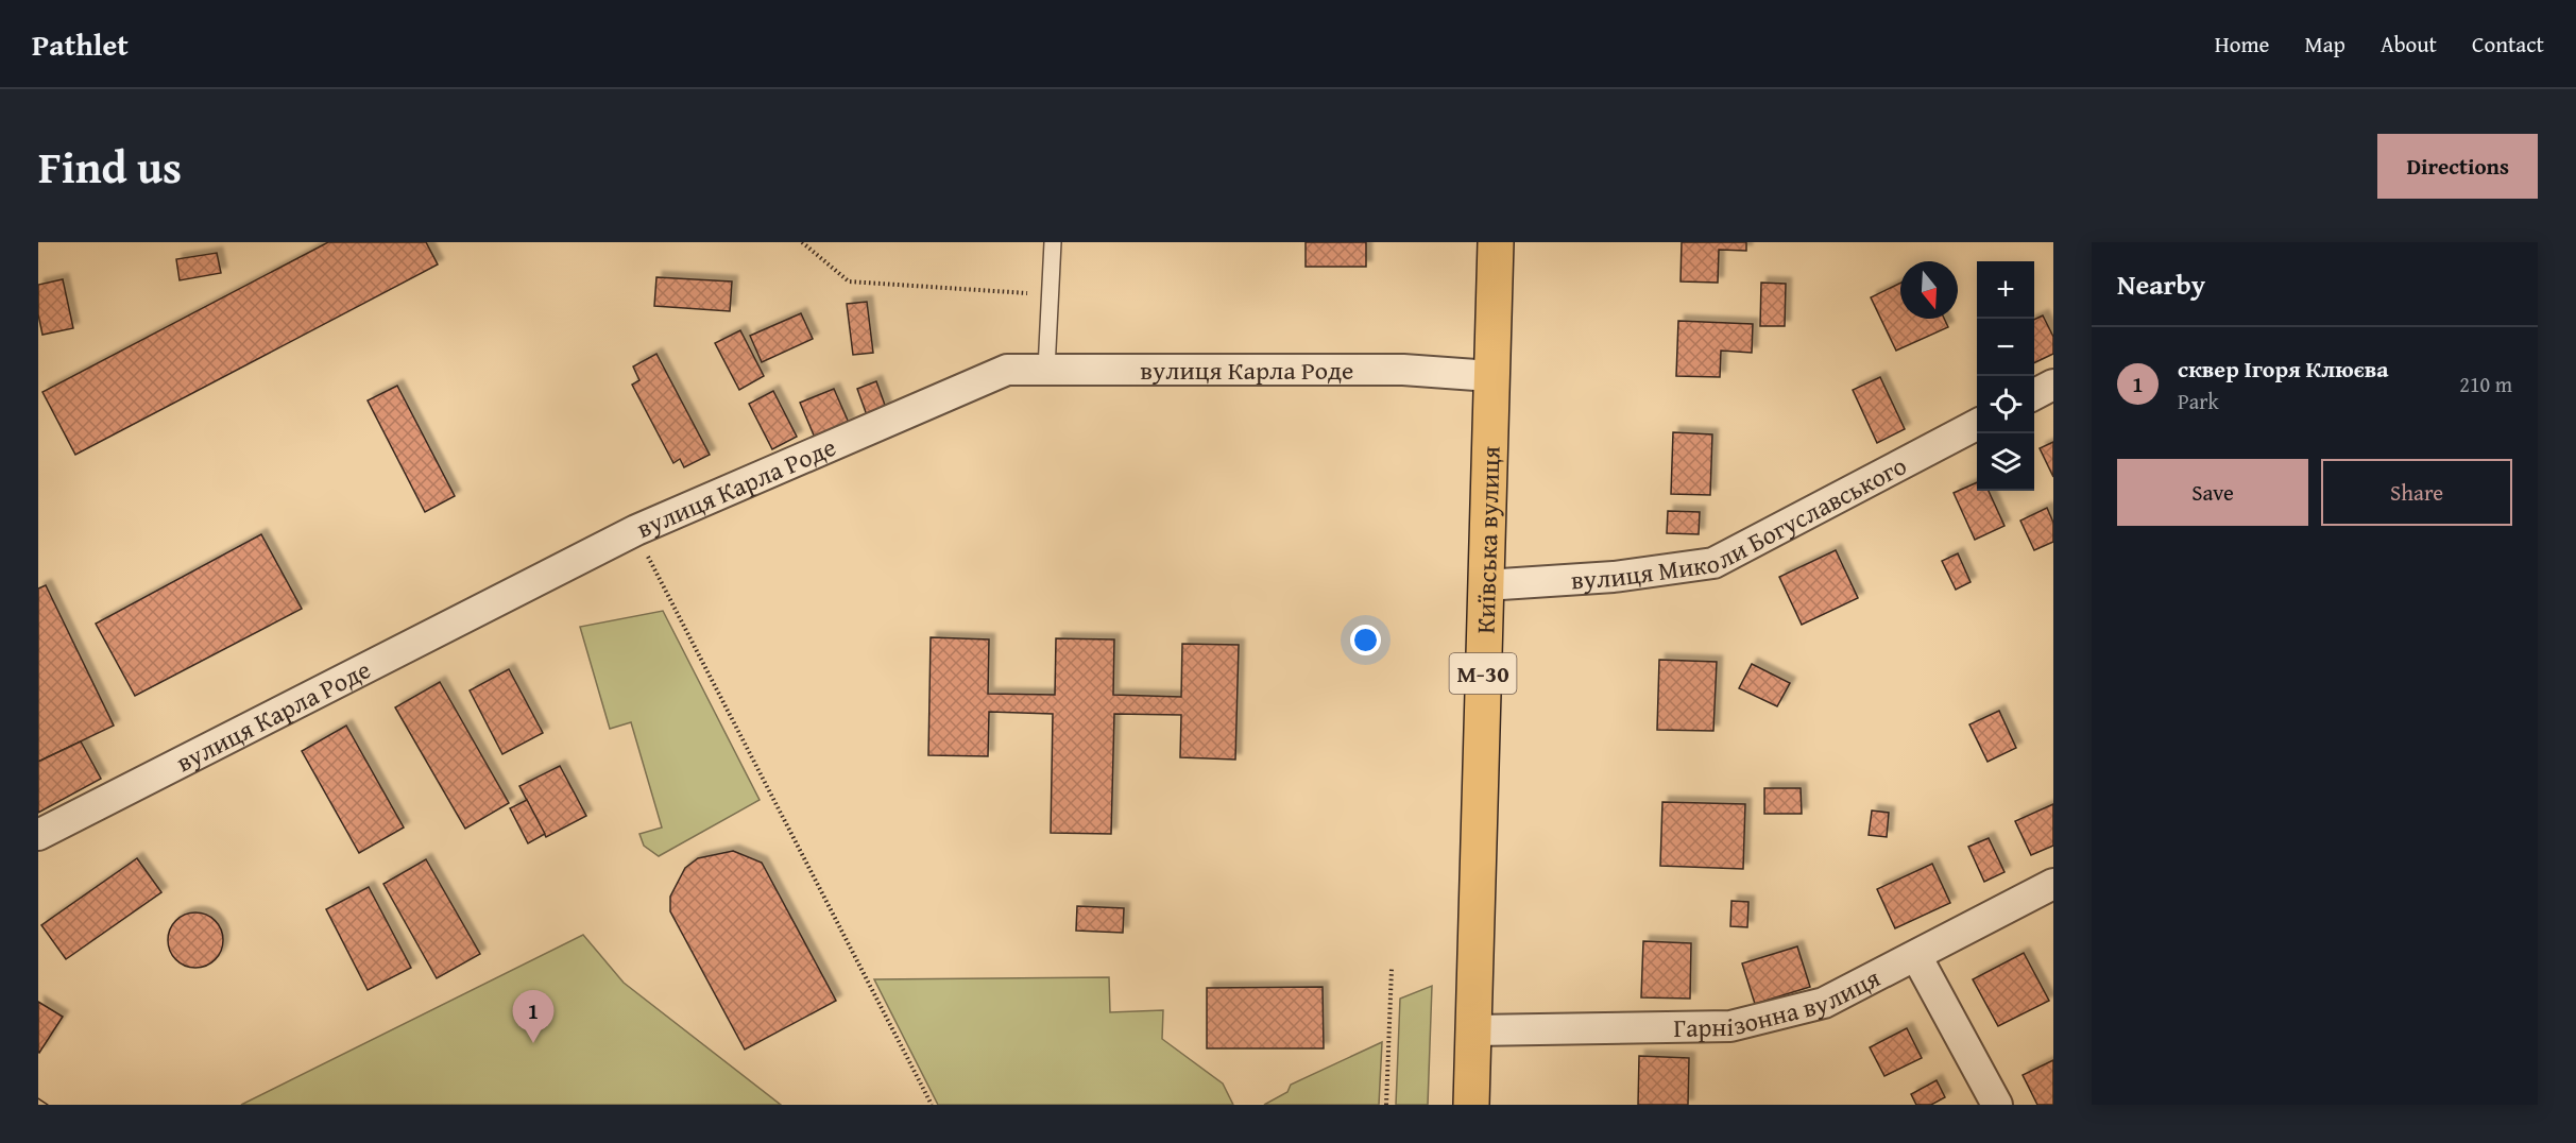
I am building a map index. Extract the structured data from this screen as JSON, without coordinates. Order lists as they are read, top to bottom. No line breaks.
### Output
{"streets":{"highway":["Київська вулиця","М-30"],"street":["вулиця Карла Роде","вулиця Миколи Богуславського","Гарнізонна вулиця"]},"crossings":[["вулиця Карла Роде","Київська вулиця"],["вулиця Миколи Богуславського","Київська вулиця"],["Київська вулиця","Гарнізонна вулиця"]],"north":"bottom","page":{"header":"Pathlet","nav":["Home","Map","About","Contact"],"title":"Find us","buttons":["Directions",["Save","Share"]],"heading":"Nearby","map_buttons":["+","−"],"list":[{"mark":"1","name":"сквер Ігоря Клюєва","note":"Park","value":"210 m"}],"pins":"1"}}
